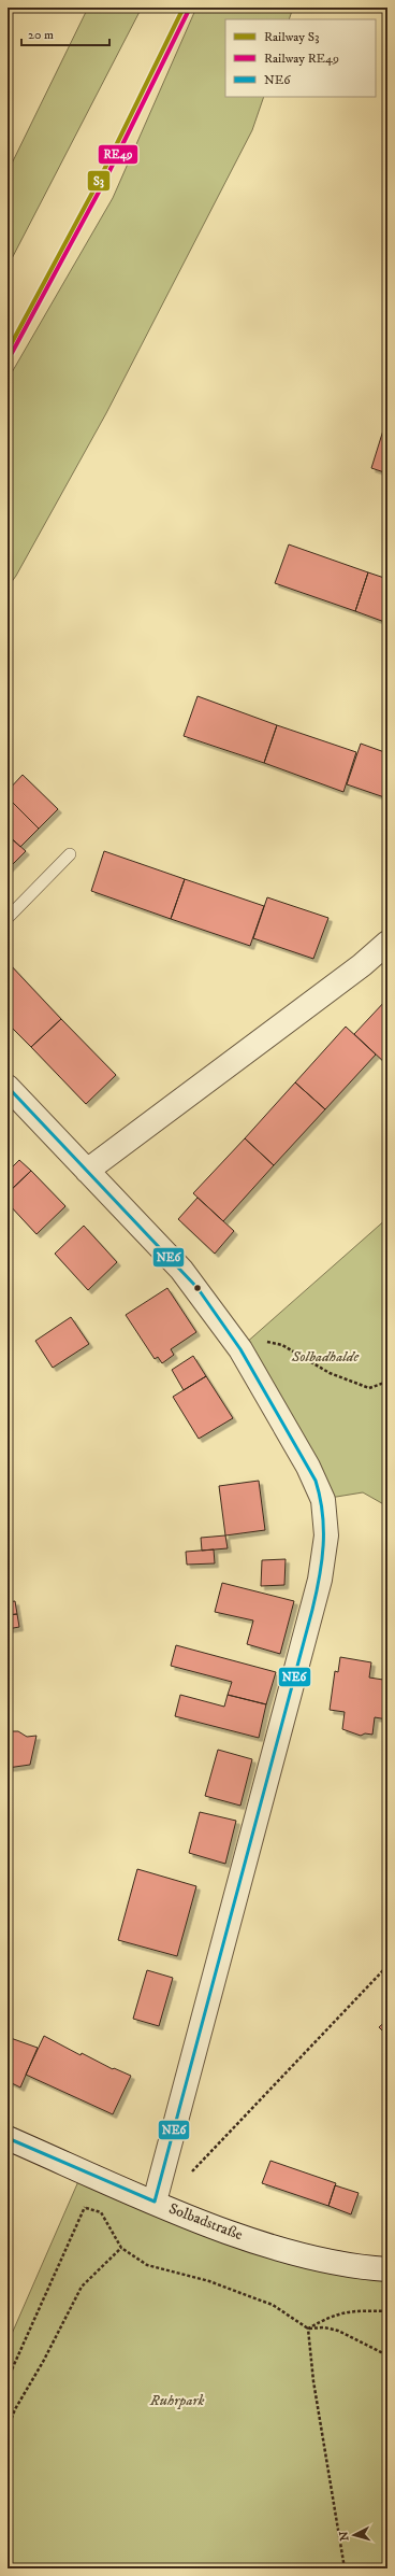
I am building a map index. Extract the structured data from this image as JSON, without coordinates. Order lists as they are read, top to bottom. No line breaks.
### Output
{"streets":{"street":["Solbadstraße"]},"parks":["Solbadhalde","Ruhrpark"],"lines":["rail line S3","rail line RE49","transit line NE6"],"legend":["Railway S3","Railway RE49","NE6"],"scale_bar":"20 m","north":"left"}
